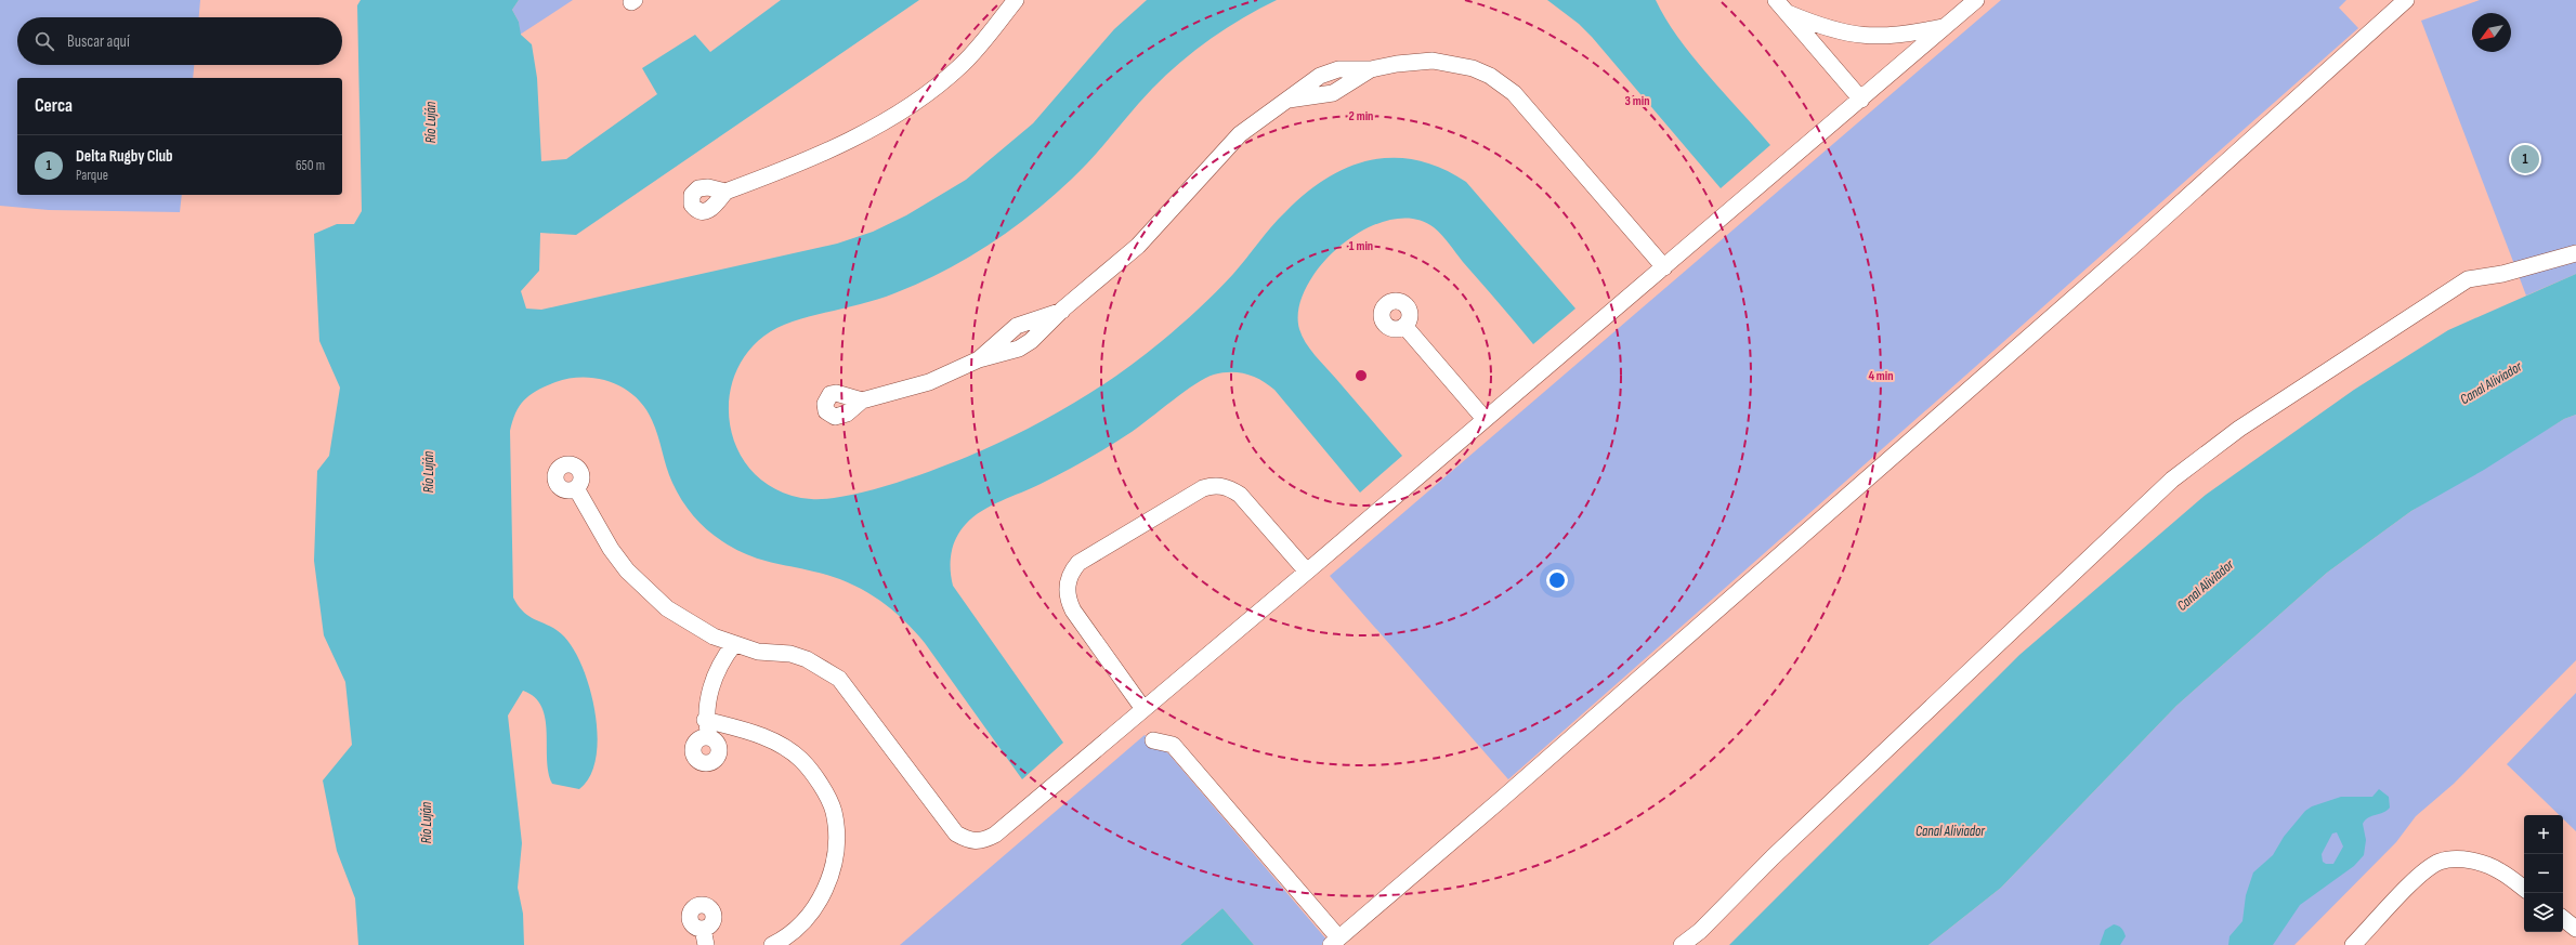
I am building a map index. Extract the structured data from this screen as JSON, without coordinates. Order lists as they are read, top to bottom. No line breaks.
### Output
{"water":["Río Luján","Canal Aliviador"],"north":"bottom left","page":{"search":"Buscar aquí","heading":"Cerca","list":[{"mark":"1","name":"Delta Rugby Club","note":"Parque","value":"650 m"}],"pins":"1","map_buttons":["+","−"]},"rings":["3 min","2 min","1 min","4 min"]}
